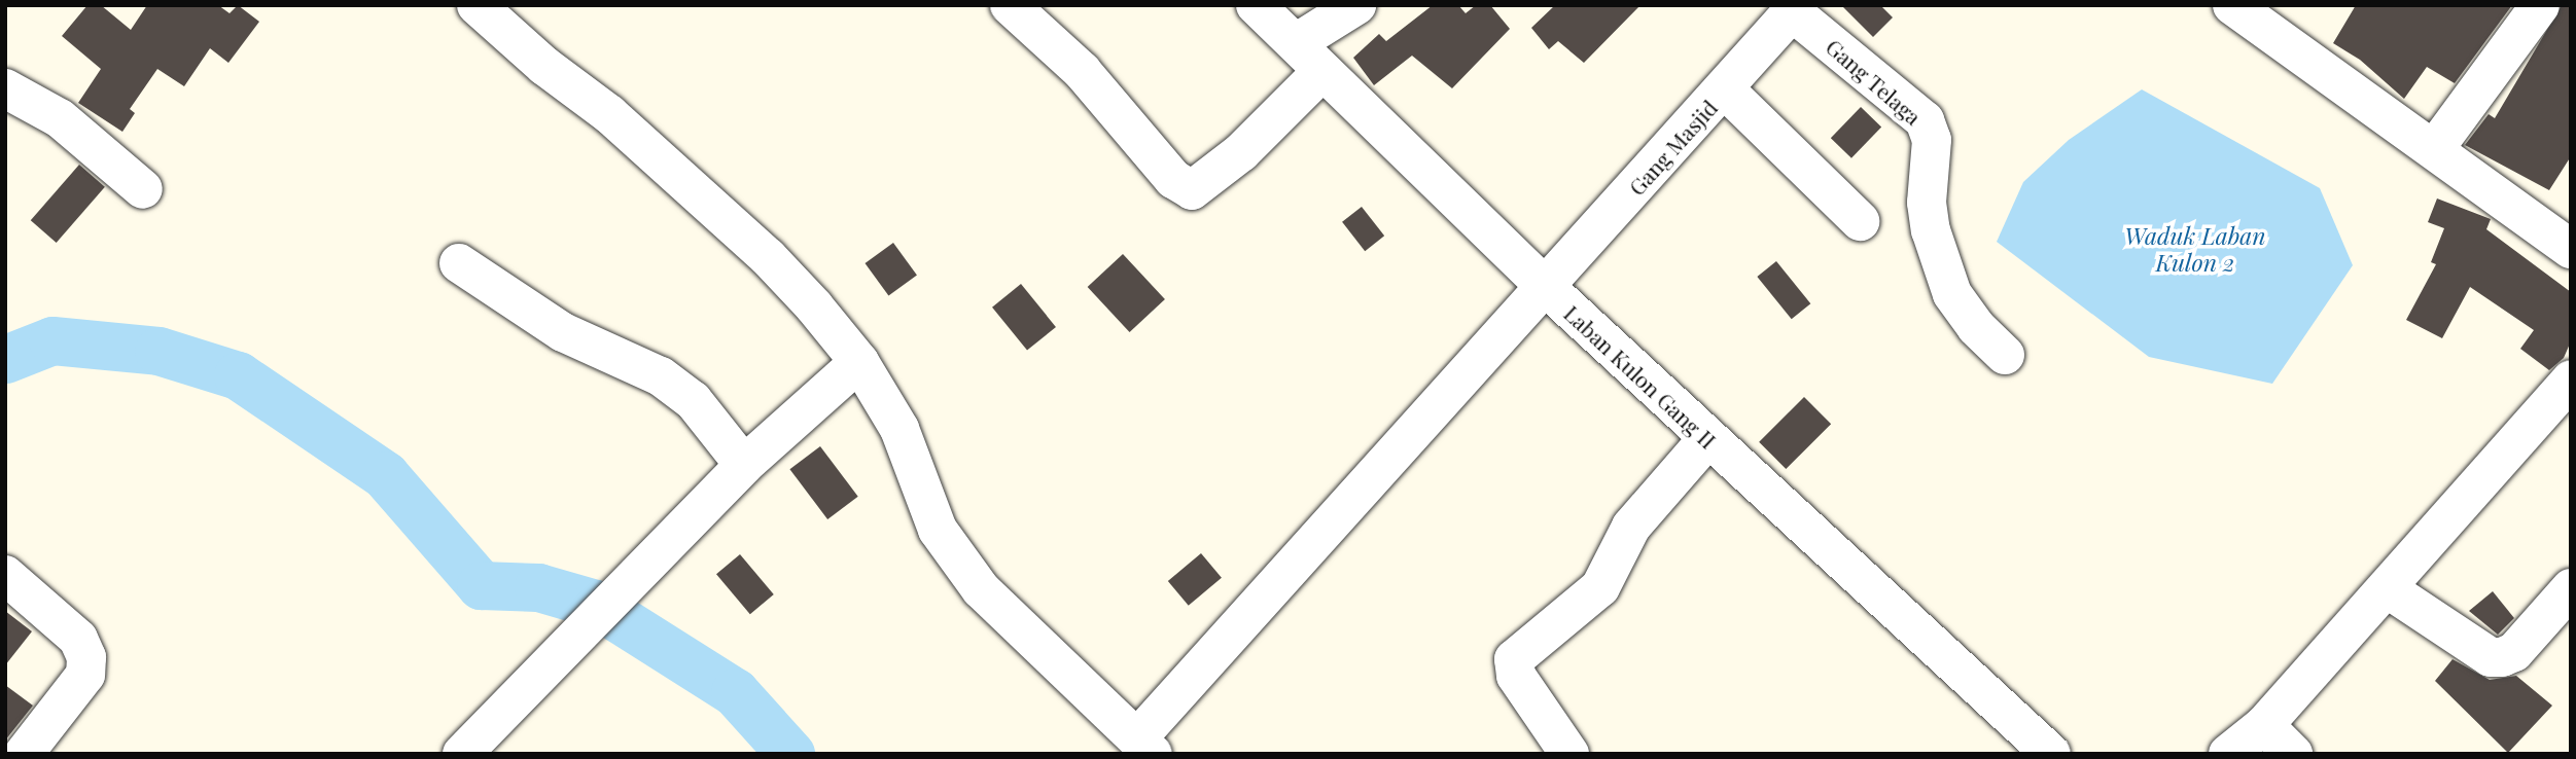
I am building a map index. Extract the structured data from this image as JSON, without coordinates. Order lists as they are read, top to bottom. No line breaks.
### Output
{"streets":{"street":["Gang Telaga","Gang Masjid","Laban Kulon Gang II"]},"crossings":[["Gang Telaga","Gang Masjid"],["Gang Masjid","Laban Kulon Gang II"]],"water":["Waduk Laban Kulon 2"]}
